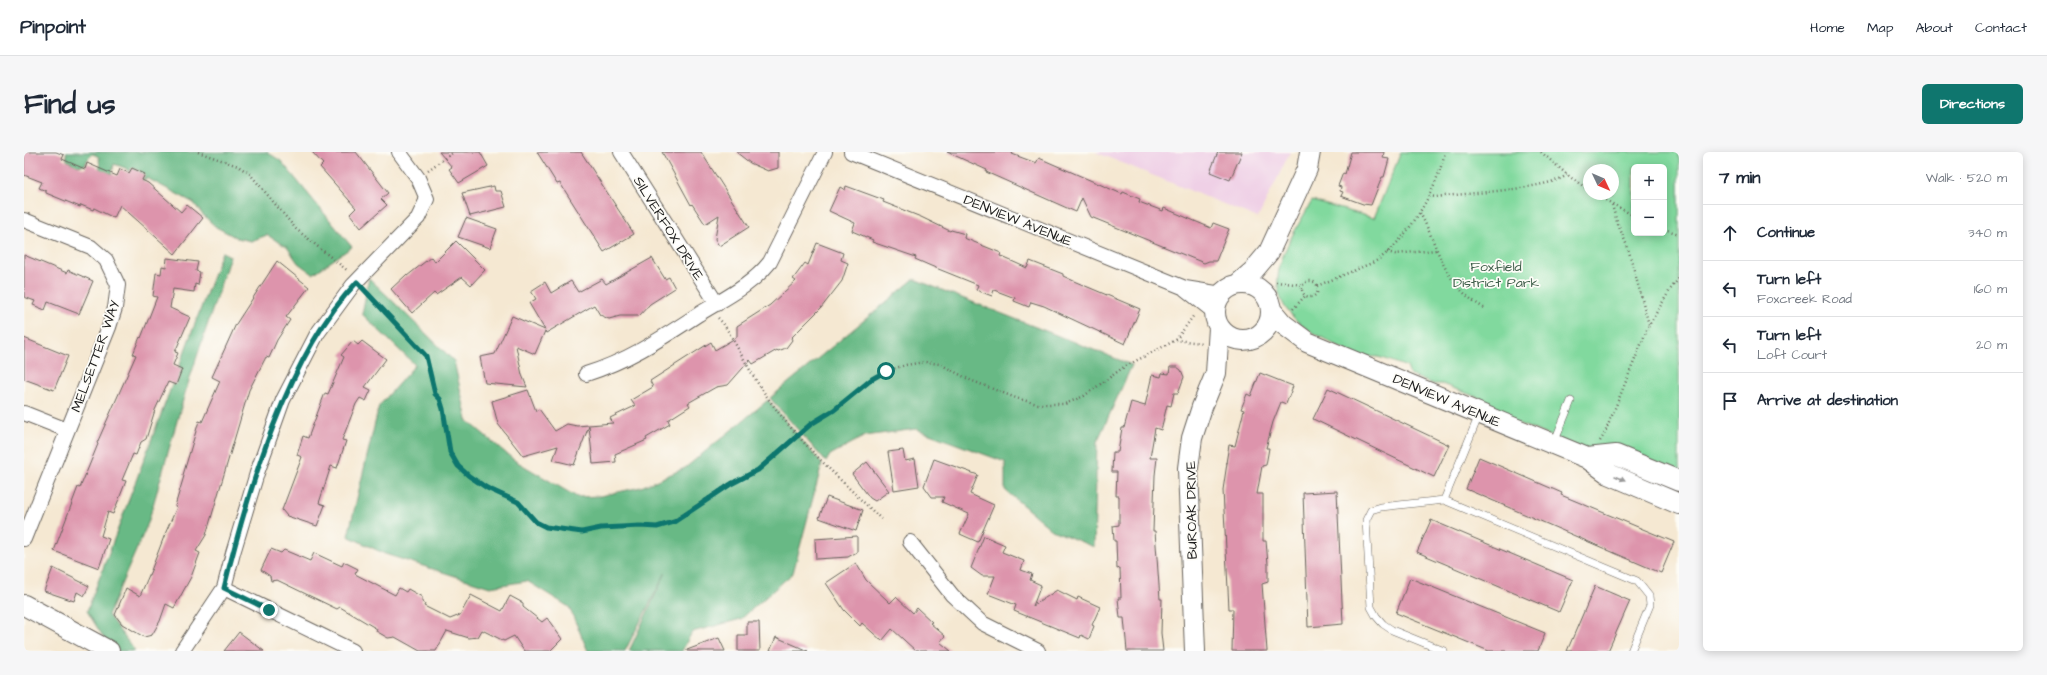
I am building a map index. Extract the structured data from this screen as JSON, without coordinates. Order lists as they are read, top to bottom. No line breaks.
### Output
{"streets":{"street":["DENVIEW AVENUE","SILVERFOX DRIVE","MELSETTER WAY","BUROAK DRIVE"]},"crossings":[["DENVIEW AVENUE","BUROAK DRIVE"]],"parks":["Foxfield District Park"],"north":"bottom right","page":{"header":"Pinpoint","nav":["Home","Map","About","Contact"],"buttons":"Directions","title":"Find us","heading":["7 min","Walk · 520 m"],"map_buttons":["+","−"],"list":[["Continue","340 m"],["Turn left","Foxcreek Road","160 m"],["Turn left","Loft Court","20 m"],"Arrive at destination"]}}
